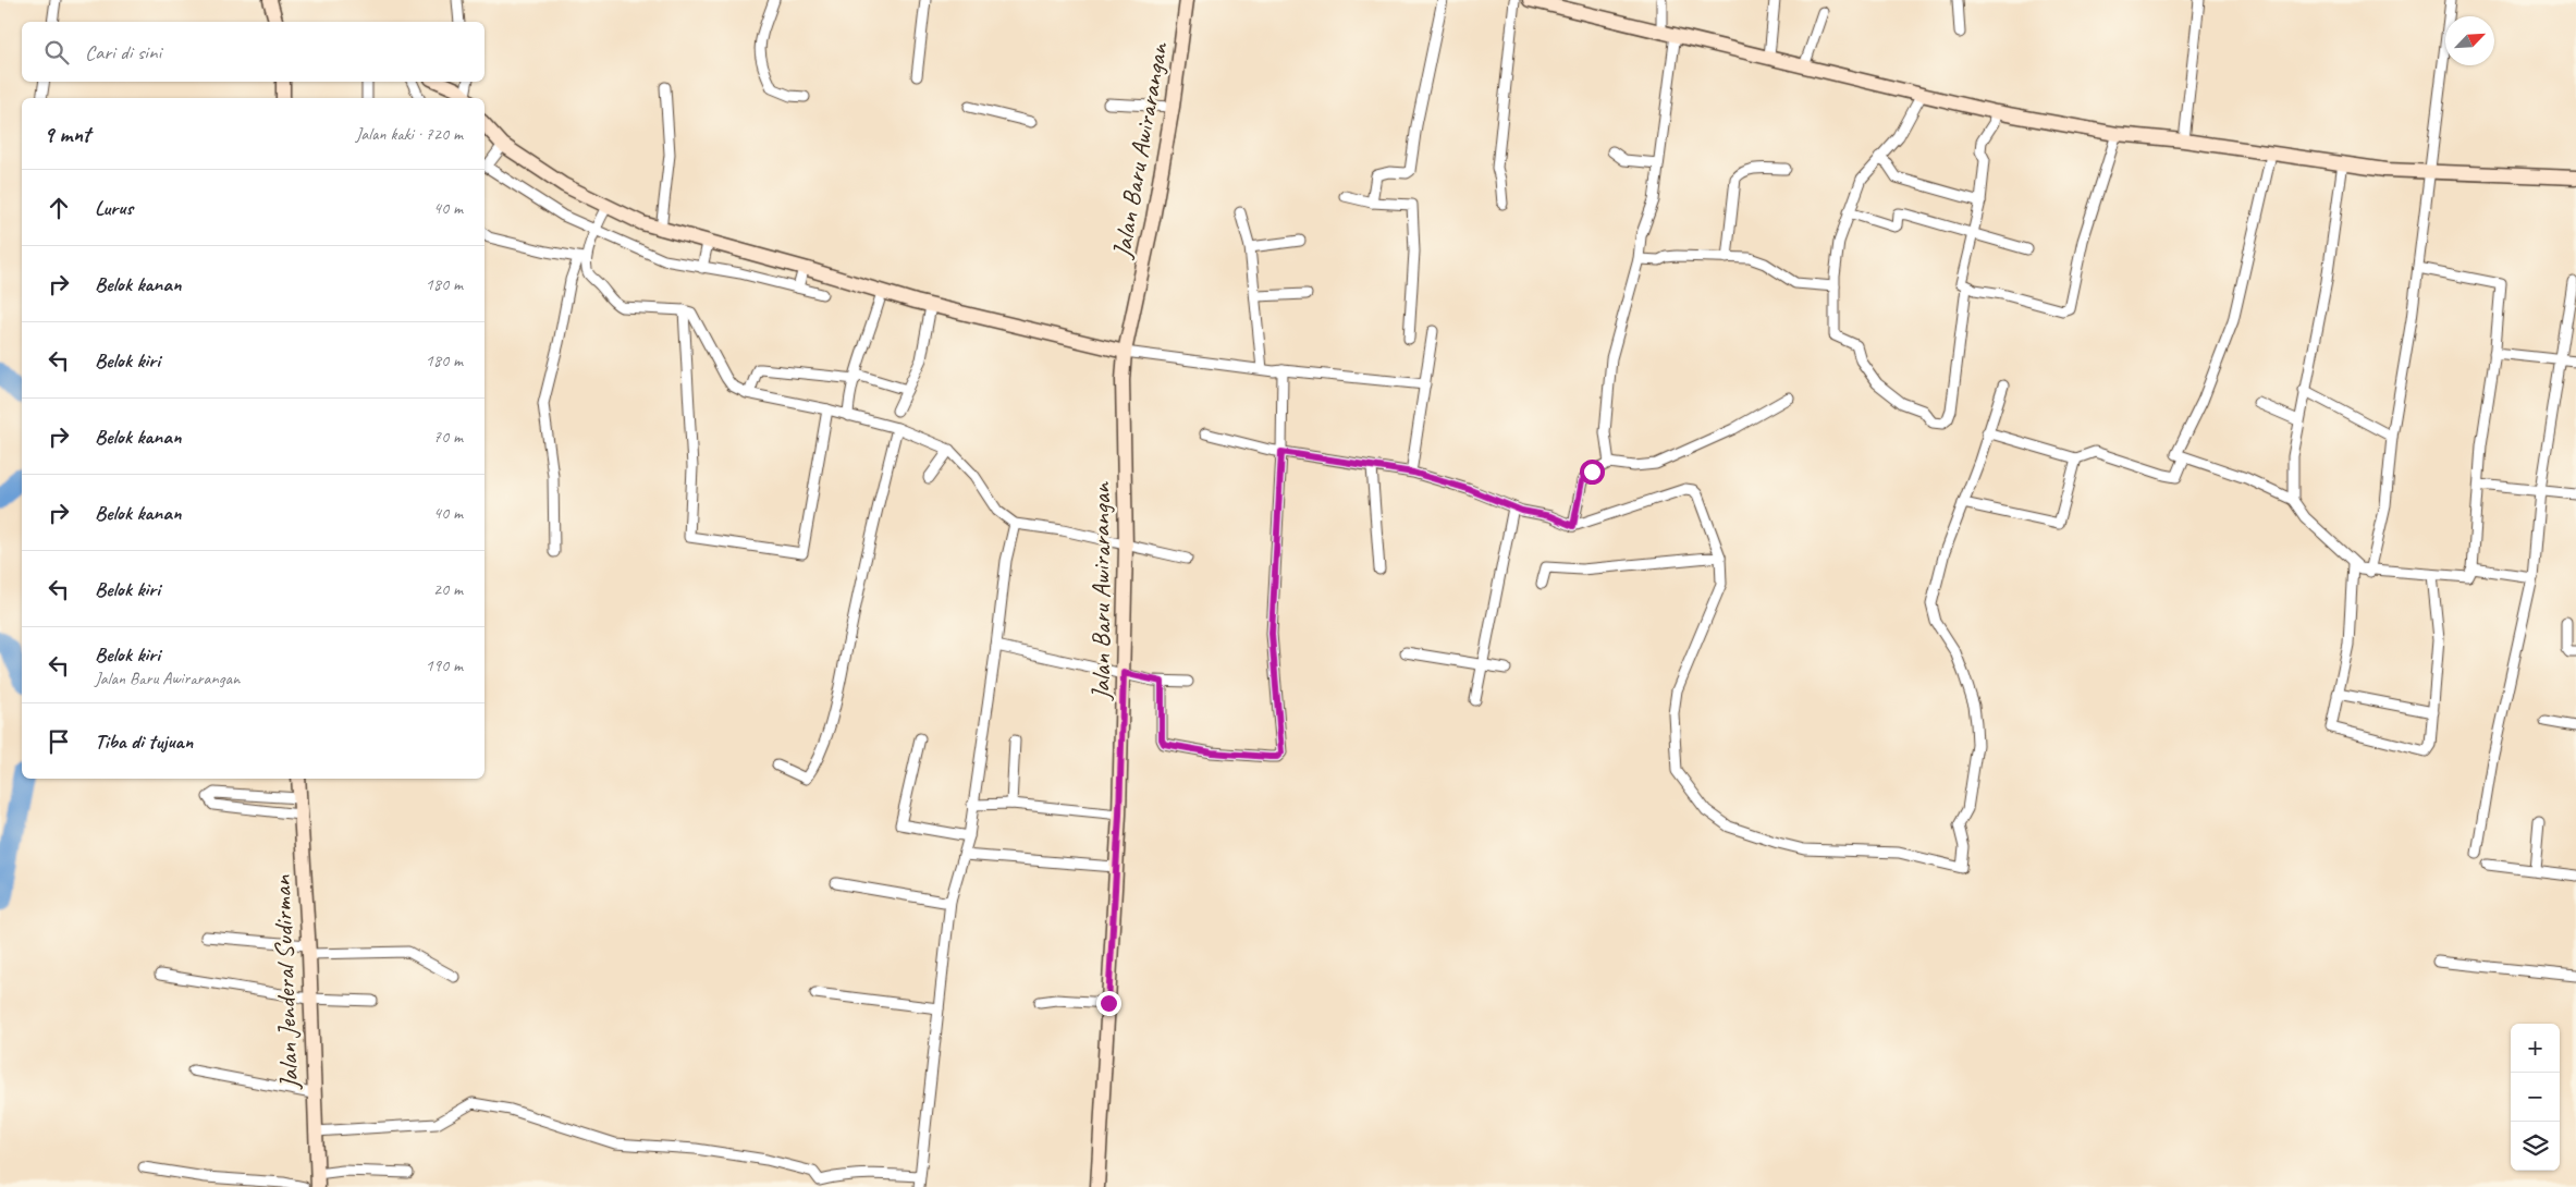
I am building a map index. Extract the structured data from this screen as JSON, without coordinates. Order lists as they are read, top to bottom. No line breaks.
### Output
{"streets":{"street":["Jalan Baru Awirarangan","Jalan Jenderal Sudirman"]},"north":"top right","page":{"search":"Cari di sini","heading":["9 mnt","Jalan kaki · 720 m"],"list":[["Lurus","40 m"],["Belok kanan","180 m"],["Belok kiri","180 m"],["Belok kanan","70 m"],["Belok kanan","40 m"],["Belok kiri","20 m"],["Belok kiri","Jalan Baru Awirarangan","190 m"],"Tiba di tujuan"],"map_buttons":["+","−"]}}
